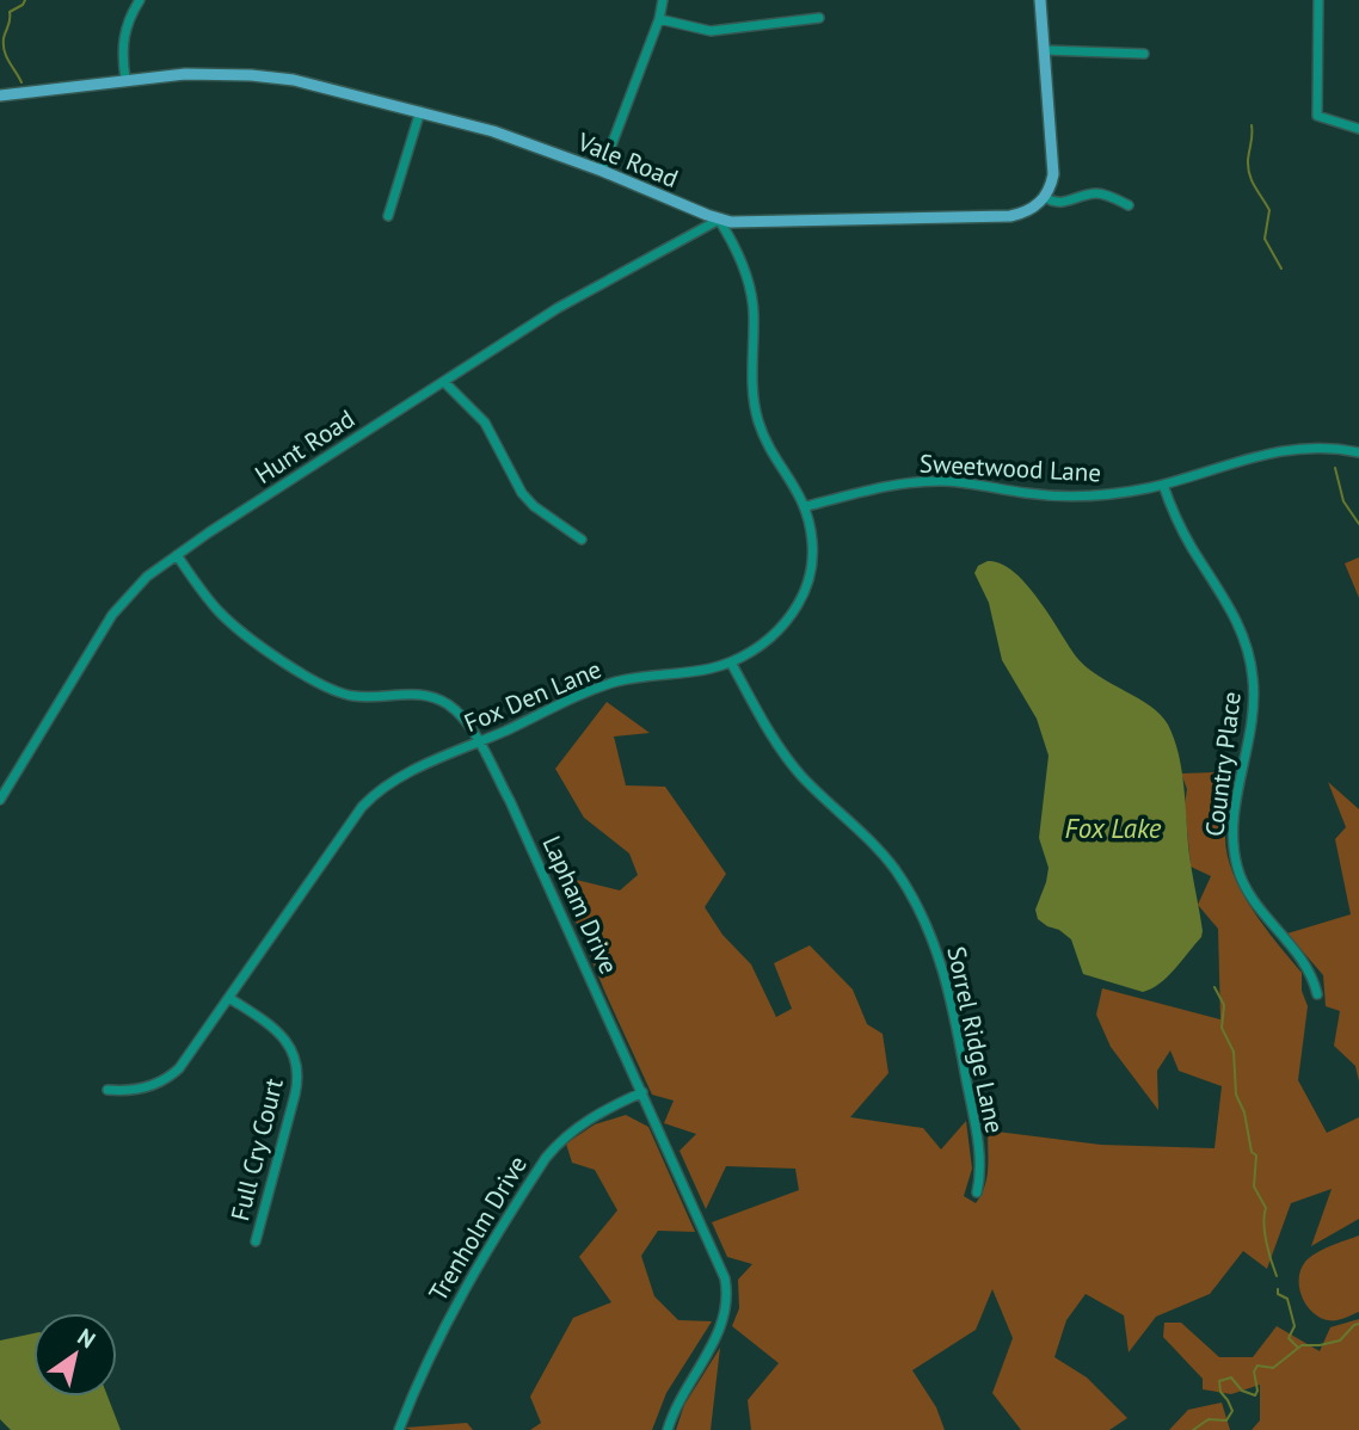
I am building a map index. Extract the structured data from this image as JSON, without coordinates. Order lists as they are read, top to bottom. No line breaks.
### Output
{"streets":{"main road":["Vale Road"],"street":["Hunt Road","Sweetwood Lane","Fox Den Lane","Country Place","Lapham Drive","Sorrel Ridge Lane","Full Cry Court","Trenholm Drive"]},"crossings":[["Vale Road","Hunt Road"],["Vale Road","Fox Den Lane"],["Hunt Road","Fox Den Lane"],["Hunt Road","Lapham Drive"],["Sweetwood Lane","Fox Den Lane"],["Sweetwood Lane","Country Place"],["Fox Den Lane","Lapham Drive"],["Fox Den Lane","Sorrel Ridge Lane"],["Fox Den Lane","Full Cry Court"],["Lapham Drive","Trenholm Drive"]],"water":["Fox Lake"],"north":"top right"}
